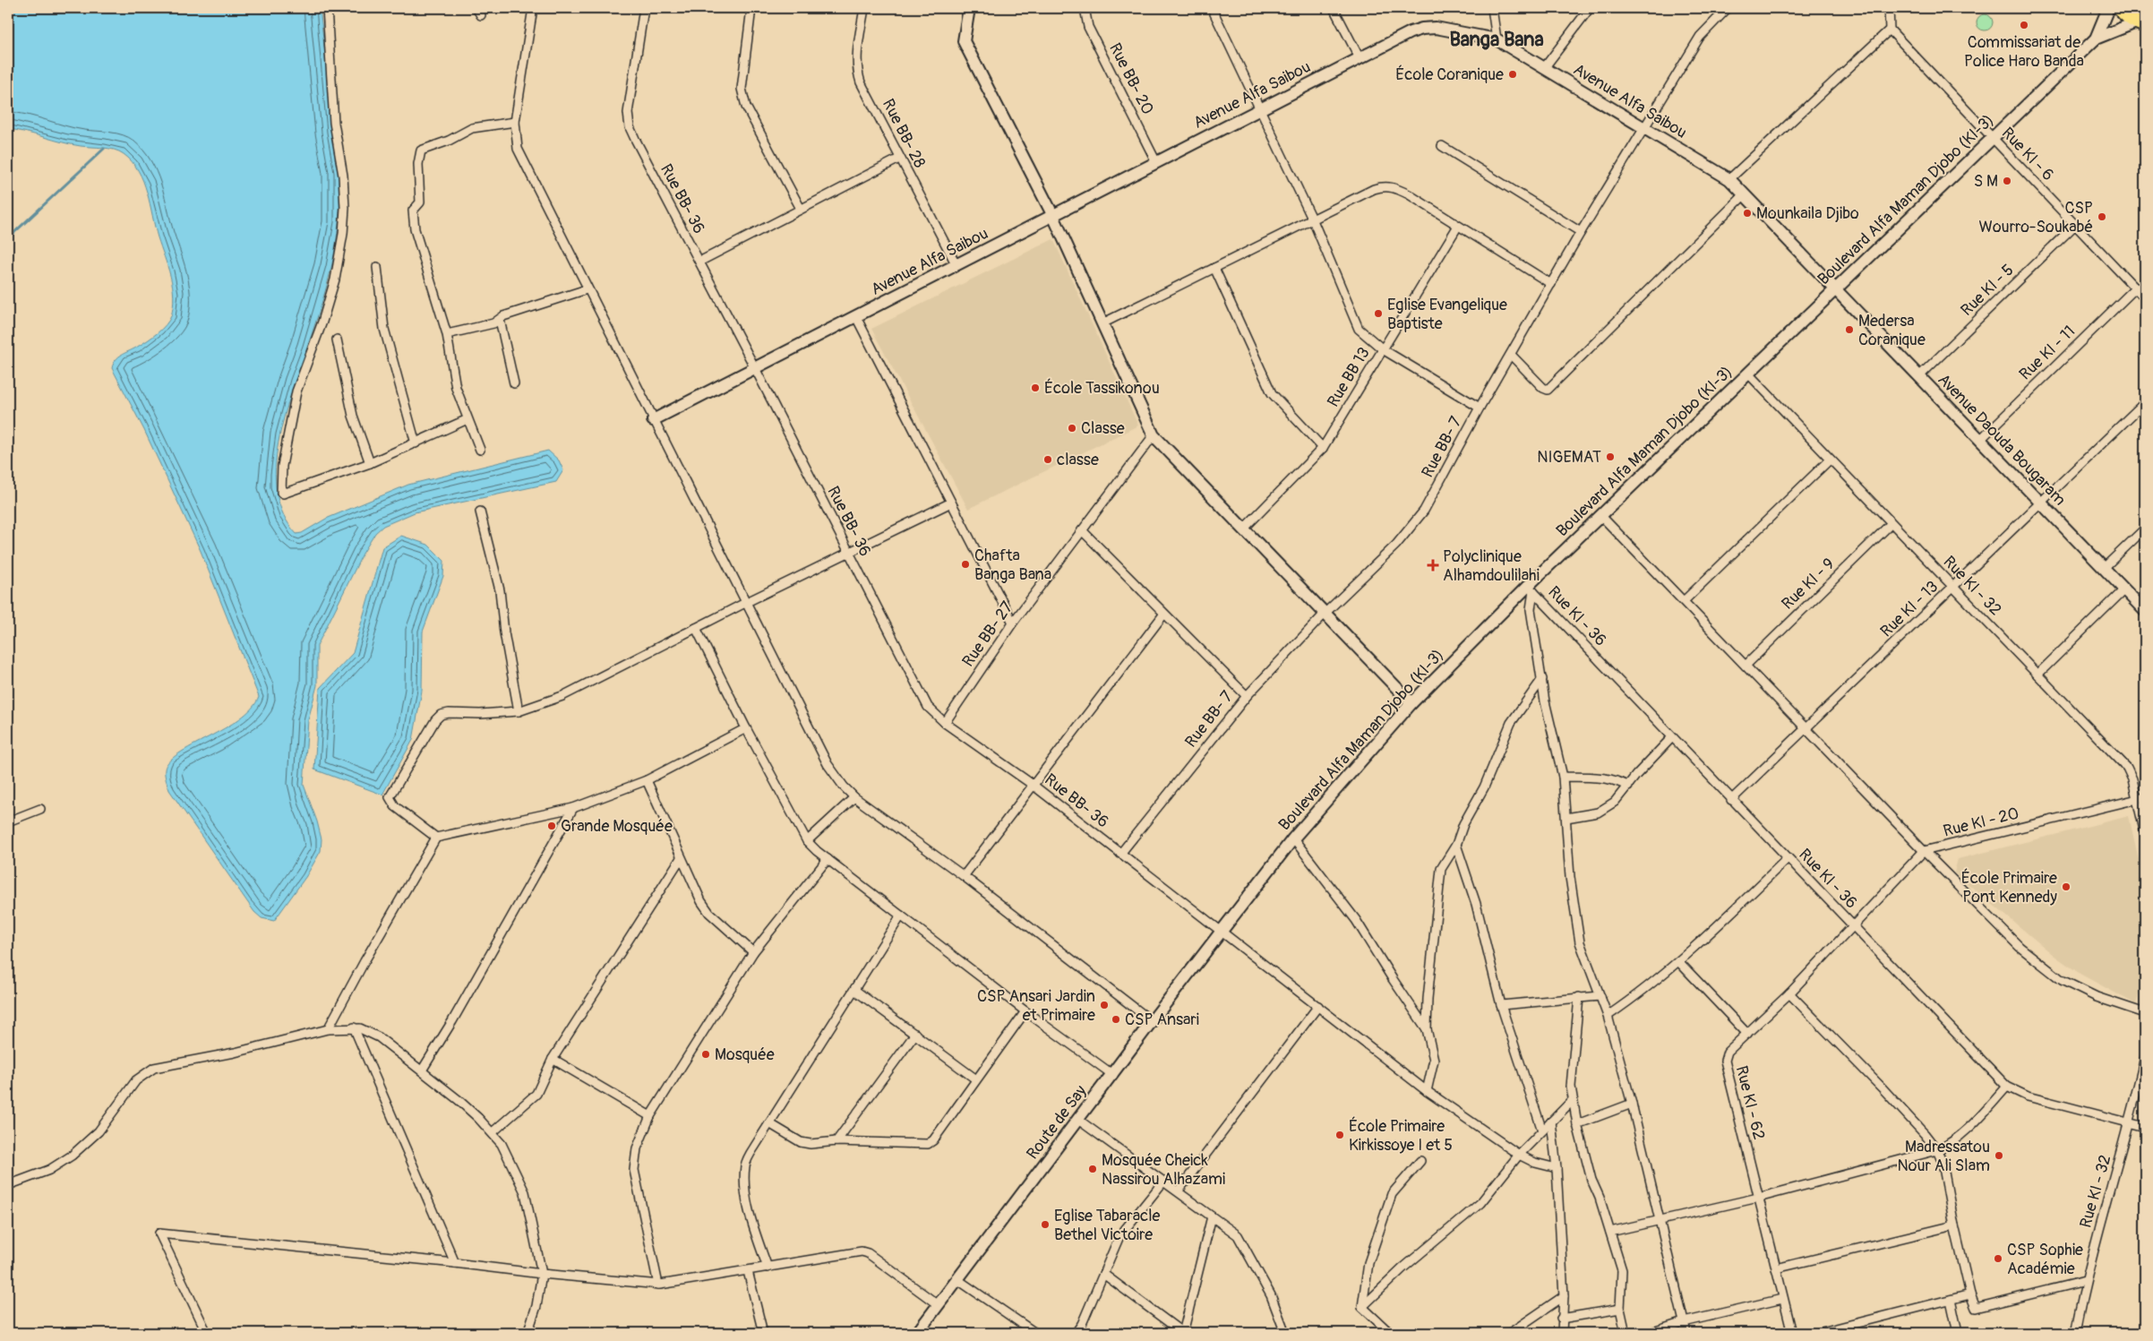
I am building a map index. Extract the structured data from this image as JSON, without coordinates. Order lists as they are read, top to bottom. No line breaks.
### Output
{"streets":{"street":["Rue BB- 20","Avenue Alfa Saibou","Rue BB- 28","Rue KI - 6","Rue BB- 36","Boulevard Alfa Maman Djobo (KI-3)","Rue KI - 5","Rue KI - 11","Rue BB 13","Avenue Daouda Bougaram","Rue BB- 7","Rue KI - 9","Rue KI - 32","Rue KI - 13","Rue KI - 36","Rue BB- 27","Rue KI - 20","Rue KI - 62","Route de Say"]},"crossings":[["Rue BB- 20","Avenue Alfa Saibou"],["Avenue Alfa Saibou","Rue BB- 28"],["Avenue Alfa Saibou","Rue BB- 36"],["Avenue Alfa Saibou","Boulevard Alfa Maman Djobo (KI-3)"],["Avenue Alfa Saibou","Avenue Daouda Bougaram"],["Avenue Alfa Saibou","Rue BB- 7"],["Rue KI - 6","Boulevard Alfa Maman Djobo (KI-3)"],["Rue KI - 6","Rue KI - 5"],["Rue KI - 6","Rue KI - 11"],["Rue BB- 36","Boulevard Alfa Maman Djobo (KI-3)"],["Rue BB- 36","Rue BB- 7"],["Rue BB- 36","Rue BB- 27"],["Rue BB- 36","Route de Say"],["Boulevard Alfa Maman Djobo (KI-3)","Avenue Daouda Bougaram"],["Boulevard Alfa Maman Djobo (KI-3)","Rue KI - 32"],["Boulevard Alfa Maman Djobo (KI-3)","Rue KI - 36"],["Boulevard Alfa Maman Djobo (KI-3)","Route de Say"],["Rue KI - 5","Avenue Daouda Bougaram"],["Rue KI - 11","Avenue Daouda Bougaram"],["Avenue Daouda Bougaram","Rue KI - 13"],["Rue KI - 9","Rue KI - 32"],["Rue KI - 32","Rue KI - 13"],["Rue KI - 32","Rue KI - 36"],["Rue KI - 32","Rue KI - 20"],["Rue KI - 13","Rue KI - 36"],["Rue KI - 36","Rue KI - 62"]],"districts":["Banga Bana"],"places":{"other":["Commissariat de Police Haro Banda","École Coranique","S M","Mounkaila Djibo","CSP Wourro-Soukabé","Eglise Evangelique Baptiste","Medersa Coranique","École Tassikonou","Classe","NIGEMAT","classe","Chafta Banga Bana","Grande Mosquée","École Primaire Pont Kennedy","CSP Ansari Jardin et Primaire","CSP Ansari","Mosquée","École Primaire Kirkissoye I et 5","Madressatou Nour Ali Slam","Mosquée Cheick Nassirou Alhazami","Eglise Tabaracle Bethel Victoire","CSP Sophie Académie"],"health":["Polyclinique Alhamdoulilahi"]}}
